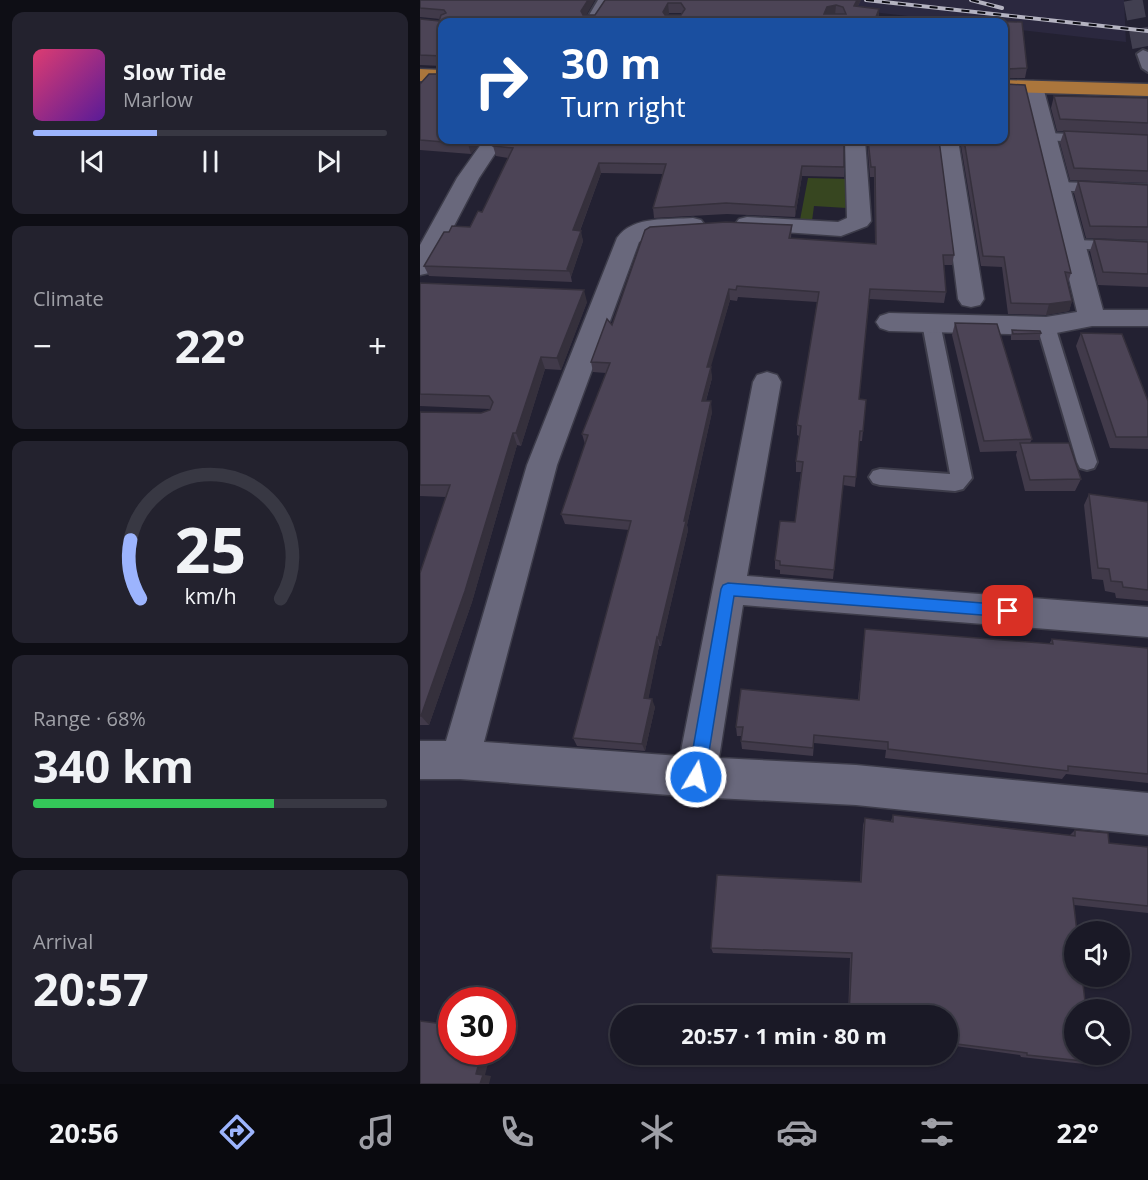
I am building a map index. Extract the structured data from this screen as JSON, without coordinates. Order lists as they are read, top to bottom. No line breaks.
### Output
{"page":{"turn":["30 m","Turn right"],"song":["Slow Tide","Marlow"],"tile":["Climate",["Range · 68%","340 km"],["Arrival","20:57"]],"heat":["−","22°","+"],"limit":"30","trip":"20:57 · 1 min · 80 m","tabs":["20:56","22°"],"gauge":["25","km/h"]}}
